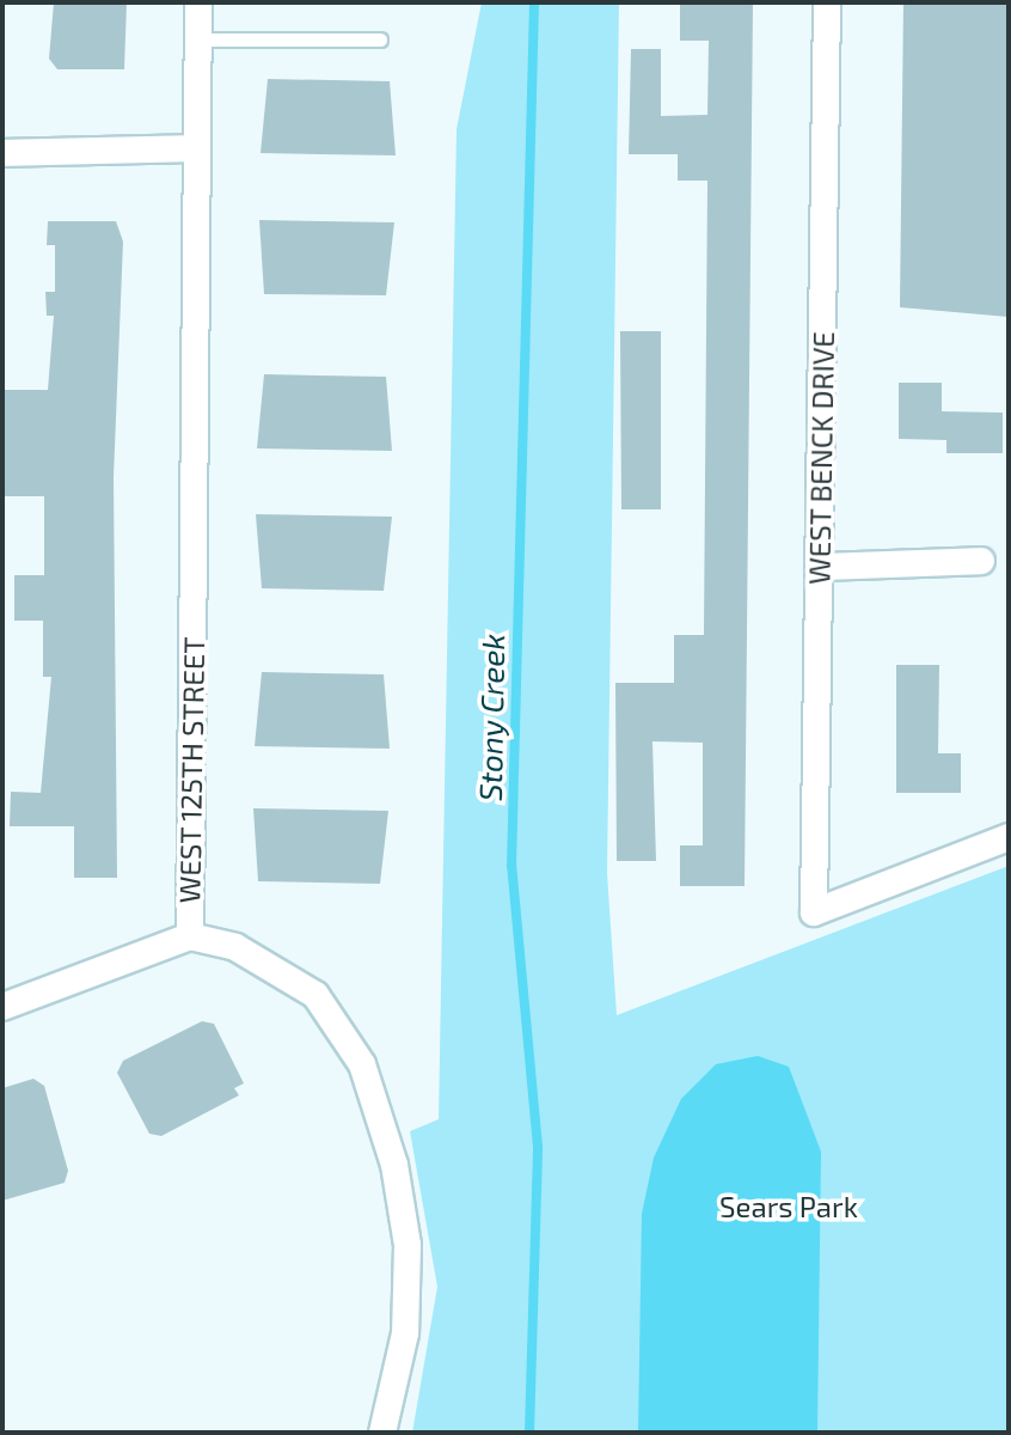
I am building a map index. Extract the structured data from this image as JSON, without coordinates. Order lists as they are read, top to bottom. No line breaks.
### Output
{"streets":{"street":["WEST BENCK DRIVE","WEST 125TH STREET"]},"water":["Stony Creek"],"parks":["Sears Park"]}
